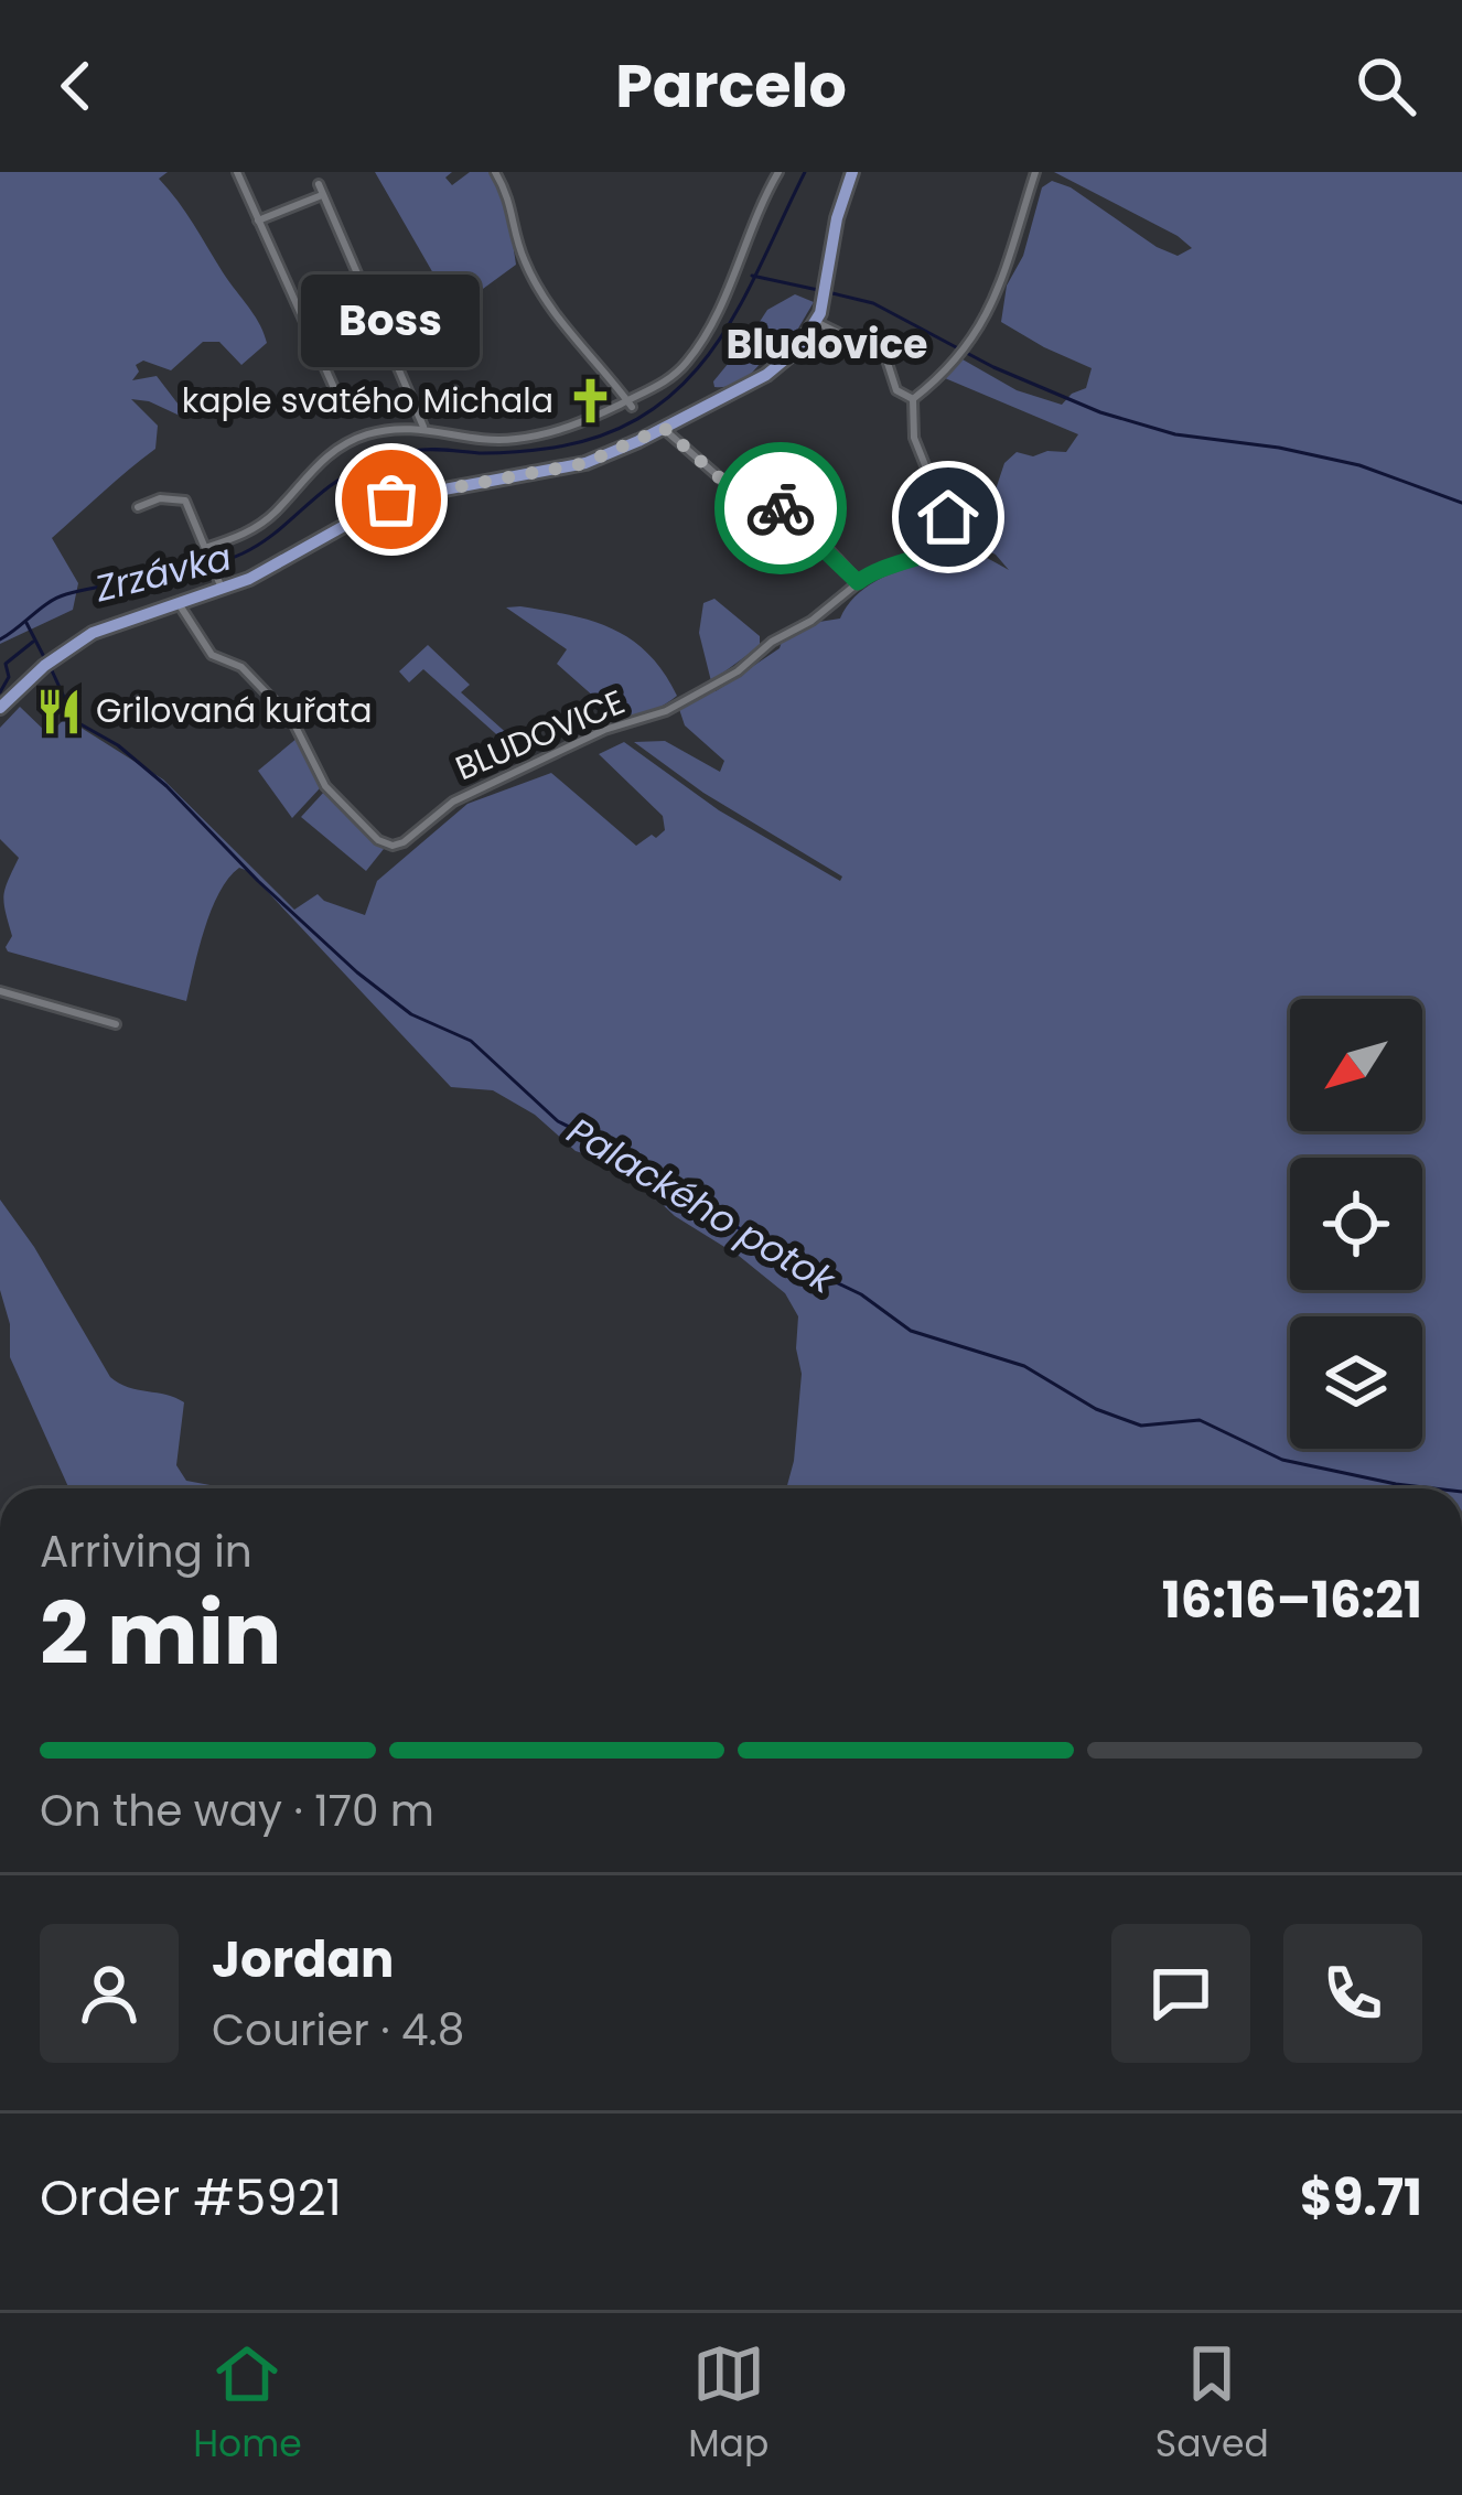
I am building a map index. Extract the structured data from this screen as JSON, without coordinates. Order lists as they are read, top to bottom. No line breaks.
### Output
{"streets":{"street":["BLUDOVICE"]},"districts":["Bludovice"],"water":["Zrzávka","Palackého potok"],"places":{"church":["kaple svatého Michala"],"other":["Boss"],"restaurant":["Grilovaná kuřata"]},"north":"bottom left","page":{"header":"Parcelo","bubble":"Boss","heading":["2 min","Arriving in","16:16–16:21"],"panel":["Jordan","Courier · 4.8","Order #5921","$9.71"],"bar":"On the way · 170 m","tabs":["Home","Map","Saved"]}}
